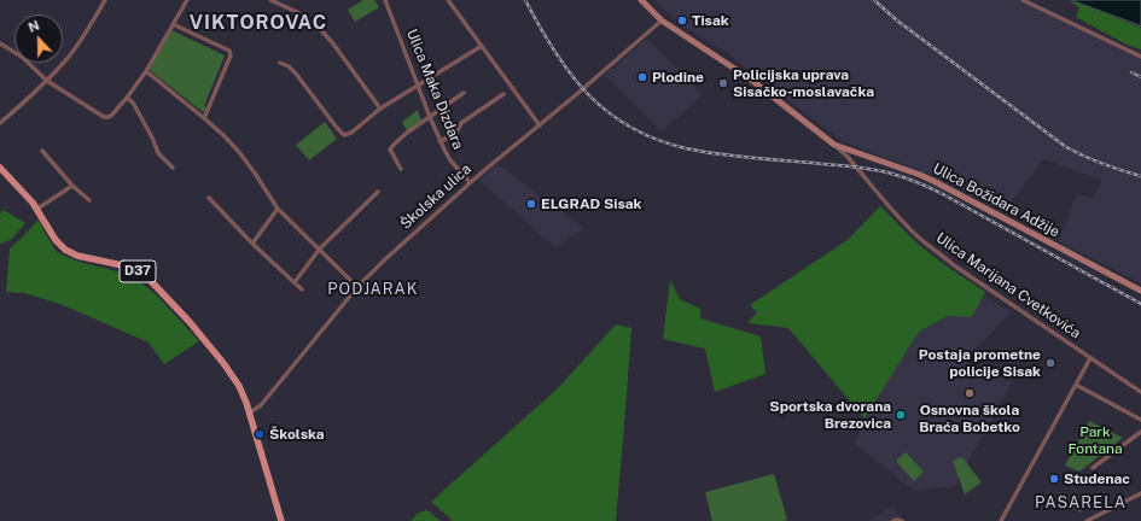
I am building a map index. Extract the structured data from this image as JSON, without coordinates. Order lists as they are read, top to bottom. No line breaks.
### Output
{"streets":{"main road":["Ulica Božidara Adžije","D37"],"street":["Ulica Maka Dizdara","Školska ulica","Ulica Marijana Cvetkovića"]},"crossings":[["Ulica Maka Dizdara","Školska ulica"],["Školska ulica","Ulica Božidara Adžije"],["Školska ulica","D37"],["Ulica Božidara Adžije","Ulica Marijana Cvetkovića"]],"districts":["VIKTOROVAC","PODJARAK","PASARELA"],"parks":["Park Fontana"],"places":["Tisak","Plodine","Policijska uprava Sisačko-moslavačka","ELGRAD Sisak","Postaja prometne policije Sisak","Osnovna škola Braća Bobetko","Sportska dvorana Brezovica","Školska","Studenac"],"north":"top"}
